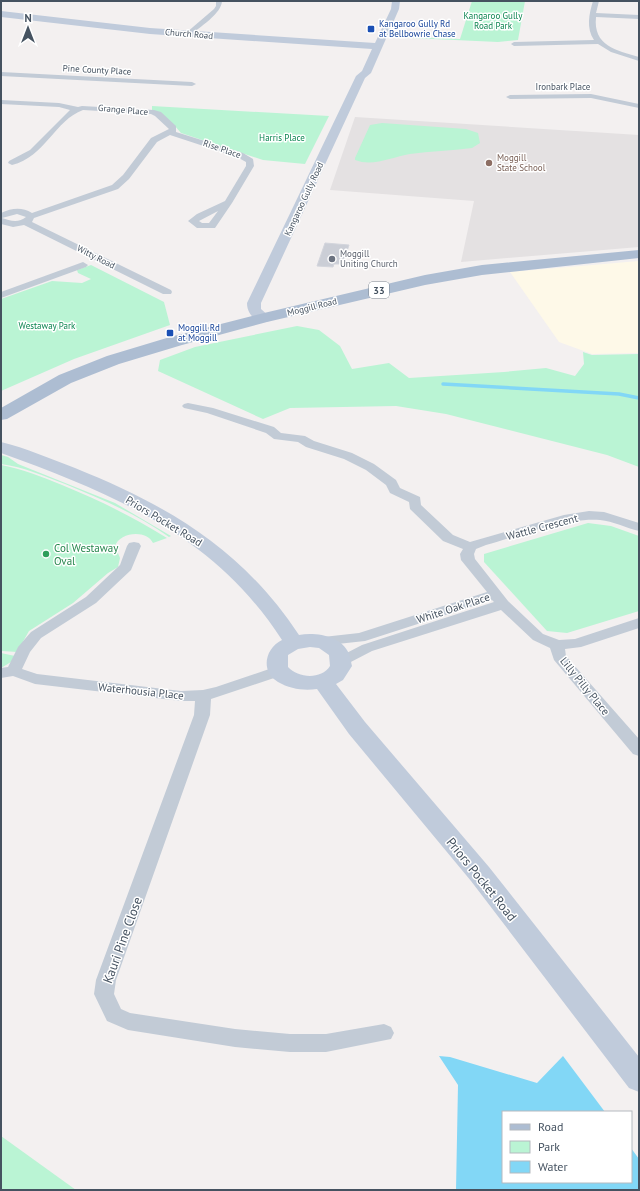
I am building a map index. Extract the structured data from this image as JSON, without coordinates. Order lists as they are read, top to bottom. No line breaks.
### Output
{"streets":{"main road":["Church Road","Kangaroo Gully Road","33","Moggill Road","Priors Pocket Road"],"street":["Pine County Place","Ironbark Place","Grange Place","Rise Place","Witty Road","Wattle Crescent","White Oak Place","Lilly Pilly Place","Waterhousia Place","Kauri Pine Close"]},"crossings":[["Church Road","Kangaroo Gully Road"],["Grange Place","Rise Place"],["Kangaroo Gully Road","Moggill Road"],["Priors Pocket Road","White Oak Place"],["Priors Pocket Road","Waterhousia Place"],["Wattle Crescent","White Oak Place"],["White Oak Place","Lilly Pilly Place"],["White Oak Place","Waterhousia Place"],["Waterhousia Place","Kauri Pine Close"]],"parks":["Kangaroo Gully Road Park","Harris Place","Westaway Park"],"places":{"transit":["Kangaroo Gully Rd at Bellbowrie Chase","Moggill Rd at Moggill"],"other":["Moggill State School","Moggill Uniting Church","Col Westaway Oval"]},"legend":["Road","Park","Water"],"north":"top"}
